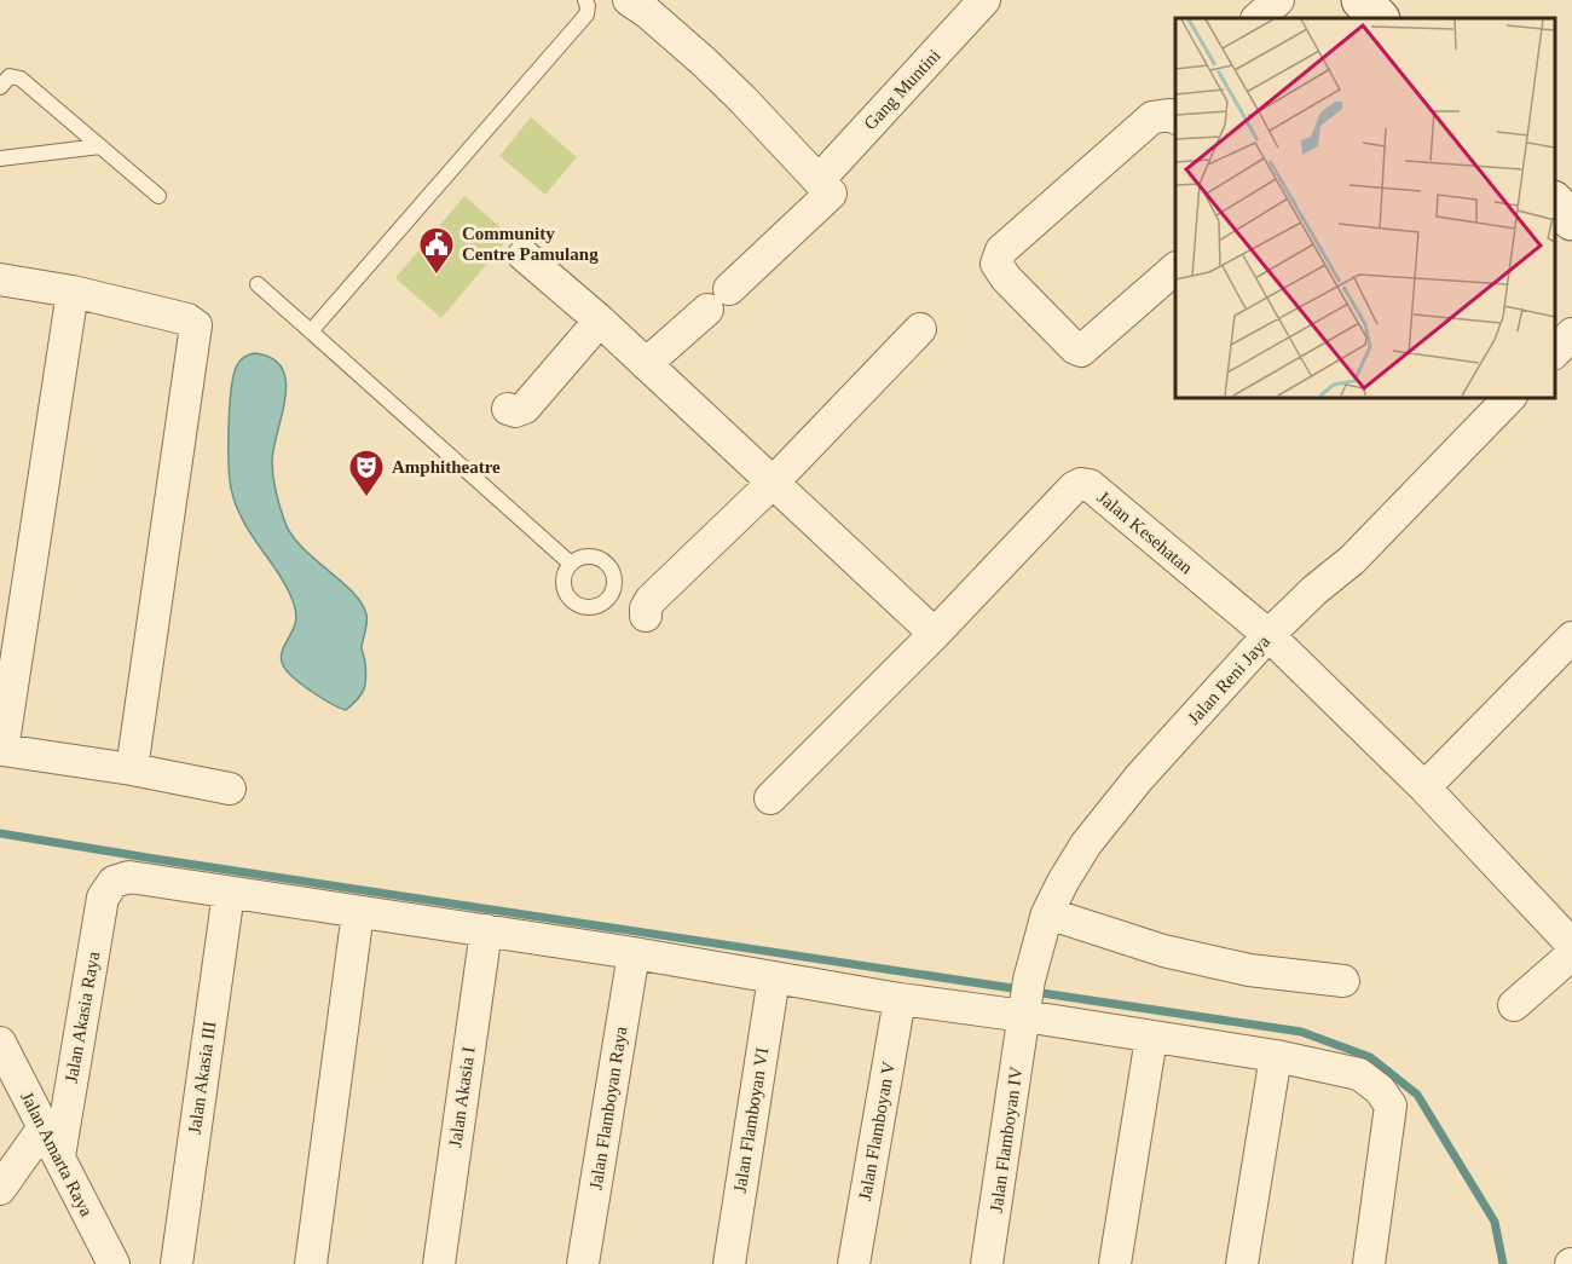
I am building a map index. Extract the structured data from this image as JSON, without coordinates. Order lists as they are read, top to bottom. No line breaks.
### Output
{"streets":{"street":["Gang Muntini","Jalan Kesehatan","Jalan Reni Jaya","Jalan Akasia Raya","Jalan Akasia III","Jalan Akasia I","Jalan Flamboyan Raya","Jalan Flamboyan VI","Jalan Flamboyan V","Jalan Flamboyan IV","Jalan Amarta Raya"]},"crossings":[["Jalan Kesehatan","Jalan Reni Jaya"],["Jalan Reni Jaya","Jalan Flamboyan IV"],["Jalan Akasia Raya","Jalan Akasia III"],["Jalan Akasia Raya","Jalan Amarta Raya"]],"places":{"public building":["Community Centre Pamulang"],"theatre":["Amphitheatre"]}}
